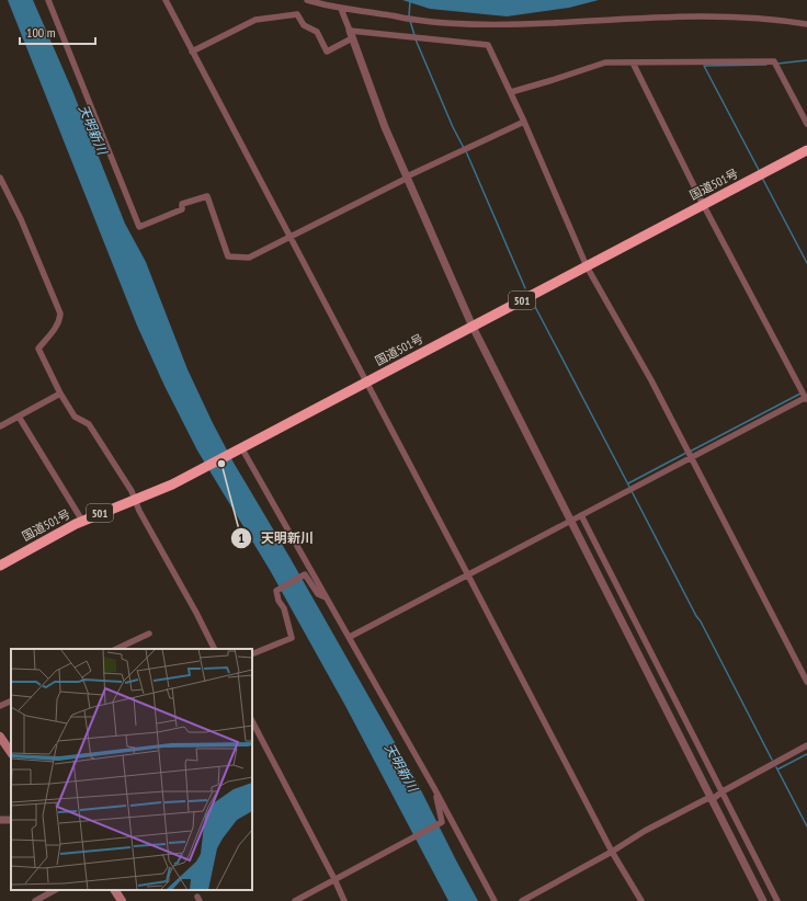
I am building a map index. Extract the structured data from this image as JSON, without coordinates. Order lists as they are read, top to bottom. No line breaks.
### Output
{"streets":{"highway":["国道501号","501"]},"water":["天明新川"],"places":["天明新川"],"scale_bar":"100 m"}
